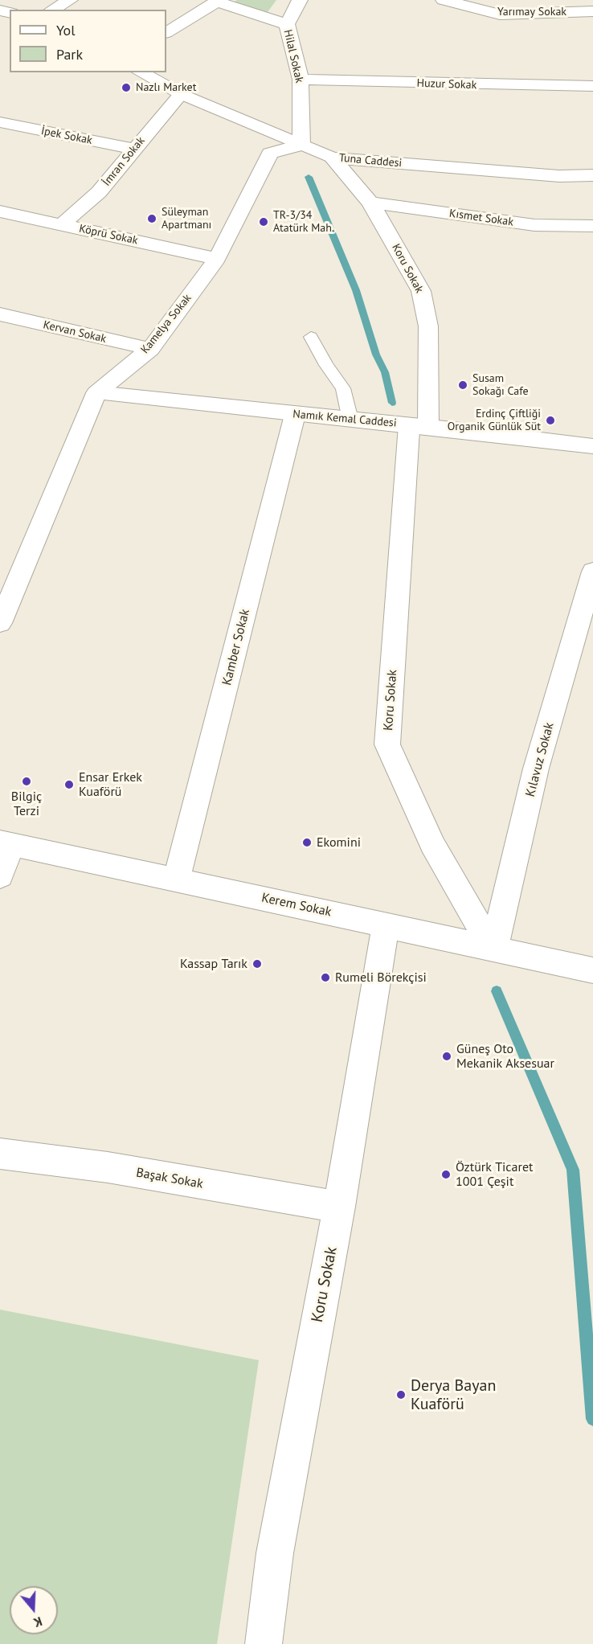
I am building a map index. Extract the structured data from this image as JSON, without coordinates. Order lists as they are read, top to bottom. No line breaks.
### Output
{"streets":{"street":["Yarımay Sokak","Hilal Sokak","Huzur Sokak","İpek Sokak","Tuna Caddesi","İmran Sokak","Kısmet Sokak","Köprü Sokak","Koru Sokak","Kamelya Sokak","Kervan Sokak","Namık Kemal Caddesi","Kamber Sokak","Kılavuz Sokak","Kerem Sokak","Başak Sokak"]},"crossings":[["Hilal Sokak","Huzur Sokak"],["Hilal Sokak","Tuna Caddesi"],["Hilal Sokak","Kamelya Sokak"],["İpek Sokak","İmran Sokak"],["Tuna Caddesi","İmran Sokak"],["Tuna Caddesi","Koru Sokak"],["Tuna Caddesi","Kamelya Sokak"],["İmran Sokak","Köprü Sokak"],["Kısmet Sokak","Koru Sokak"],["Köprü Sokak","Kamelya Sokak"],["Koru Sokak","Namık Kemal Caddesi"],["Koru Sokak","Kılavuz Sokak"],["Koru Sokak","Kerem Sokak"],["Koru Sokak","Başak Sokak"],["Kamelya Sokak","Kervan Sokak"],["Kamelya Sokak","Namık Kemal Caddesi"],["Namık Kemal Caddesi","Kamber Sokak"],["Kamber Sokak","Kerem Sokak"],["Kılavuz Sokak","Kerem Sokak"]],"places":["Nazlı Market","Süleyman Apartmanı","TR-3/34 Atatürk Mah.","Susam Sokağı Cafe","Erdinç Çiftliği Organik Günlük Süt","Bilgiç Terzi","Ensar Erkek Kuaförü","Ekomini","Kassap Tarık","Rumeli Börekçisi","Güneş Oto Mekanik Aksesuar","Öztürk Ticaret 1001 Çeşit","Derya Bayan Kuaförü"],"legend":["Yol","Park"],"north":"bottom"}
